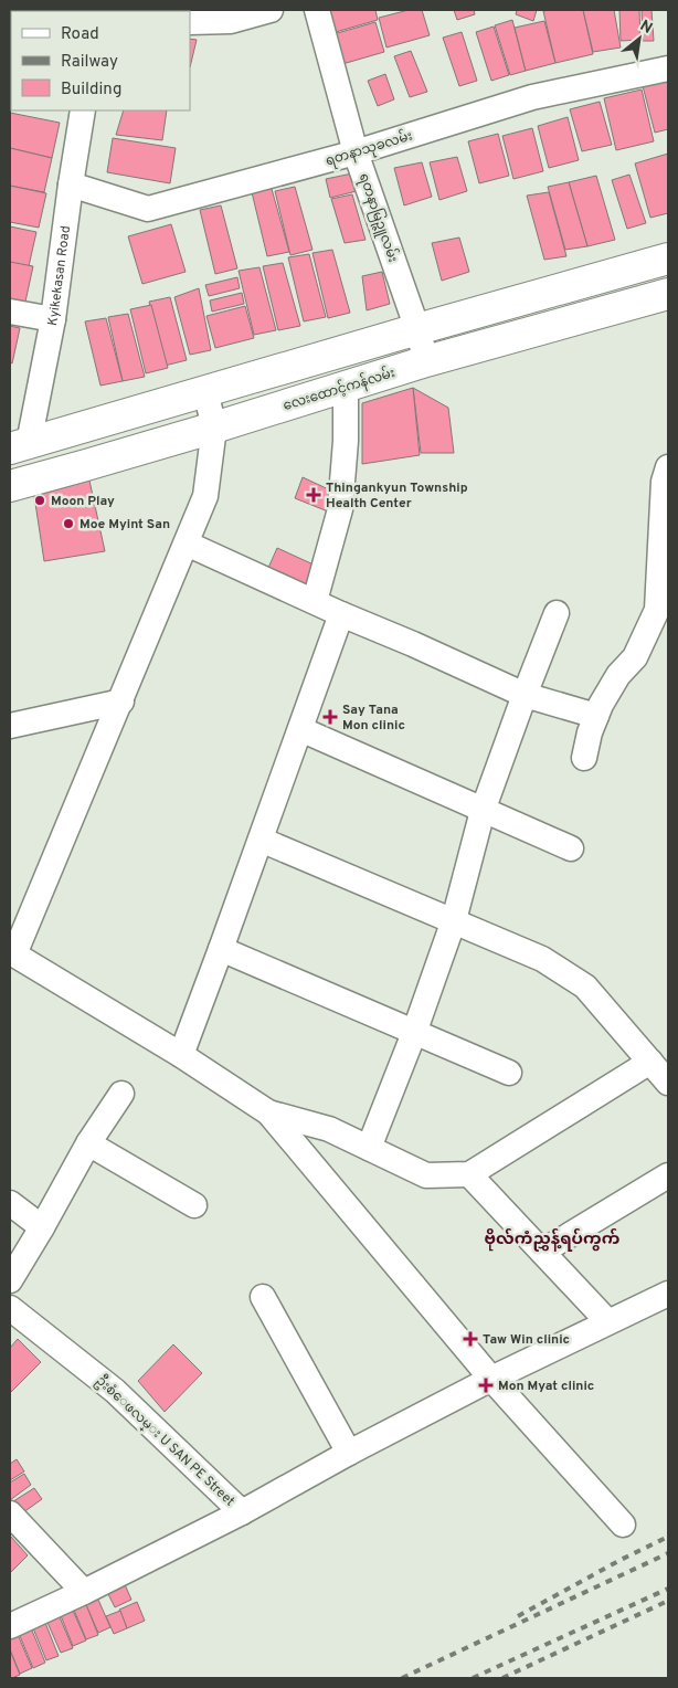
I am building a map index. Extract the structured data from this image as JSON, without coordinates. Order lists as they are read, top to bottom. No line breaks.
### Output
{"streets":{"main road":["လေးထောင့်ကန်လမ်း"],"street":["ရတနာသုခလမ်း","ရတနာမြဉ္ဇူလမ်း","Kyikekasan Road","ဦးစံေဖလမ္း U SAN PE Street"]},"crossings":[["ရတနာသုခလမ်း","ရတနာမြဉ္ဇူလမ်း"],["ရတနာသုခလမ်း","Kyikekasan Road"],["ရတနာမြဉ္ဇူလမ်း","လေးထောင့်ကန်လမ်း"]],"districts":["ဗိုလ်ကံညွှန့်ရပ်ကွက်"],"places":{"health":["Thingankyun Township Health Center","Say Tana Mon clinic","Taw Win clinic","Mon Myat clinic"],"other":["Moon Play","Moe Myint San"]},"legend":["Road","Railway","Building"],"north":"top right"}
